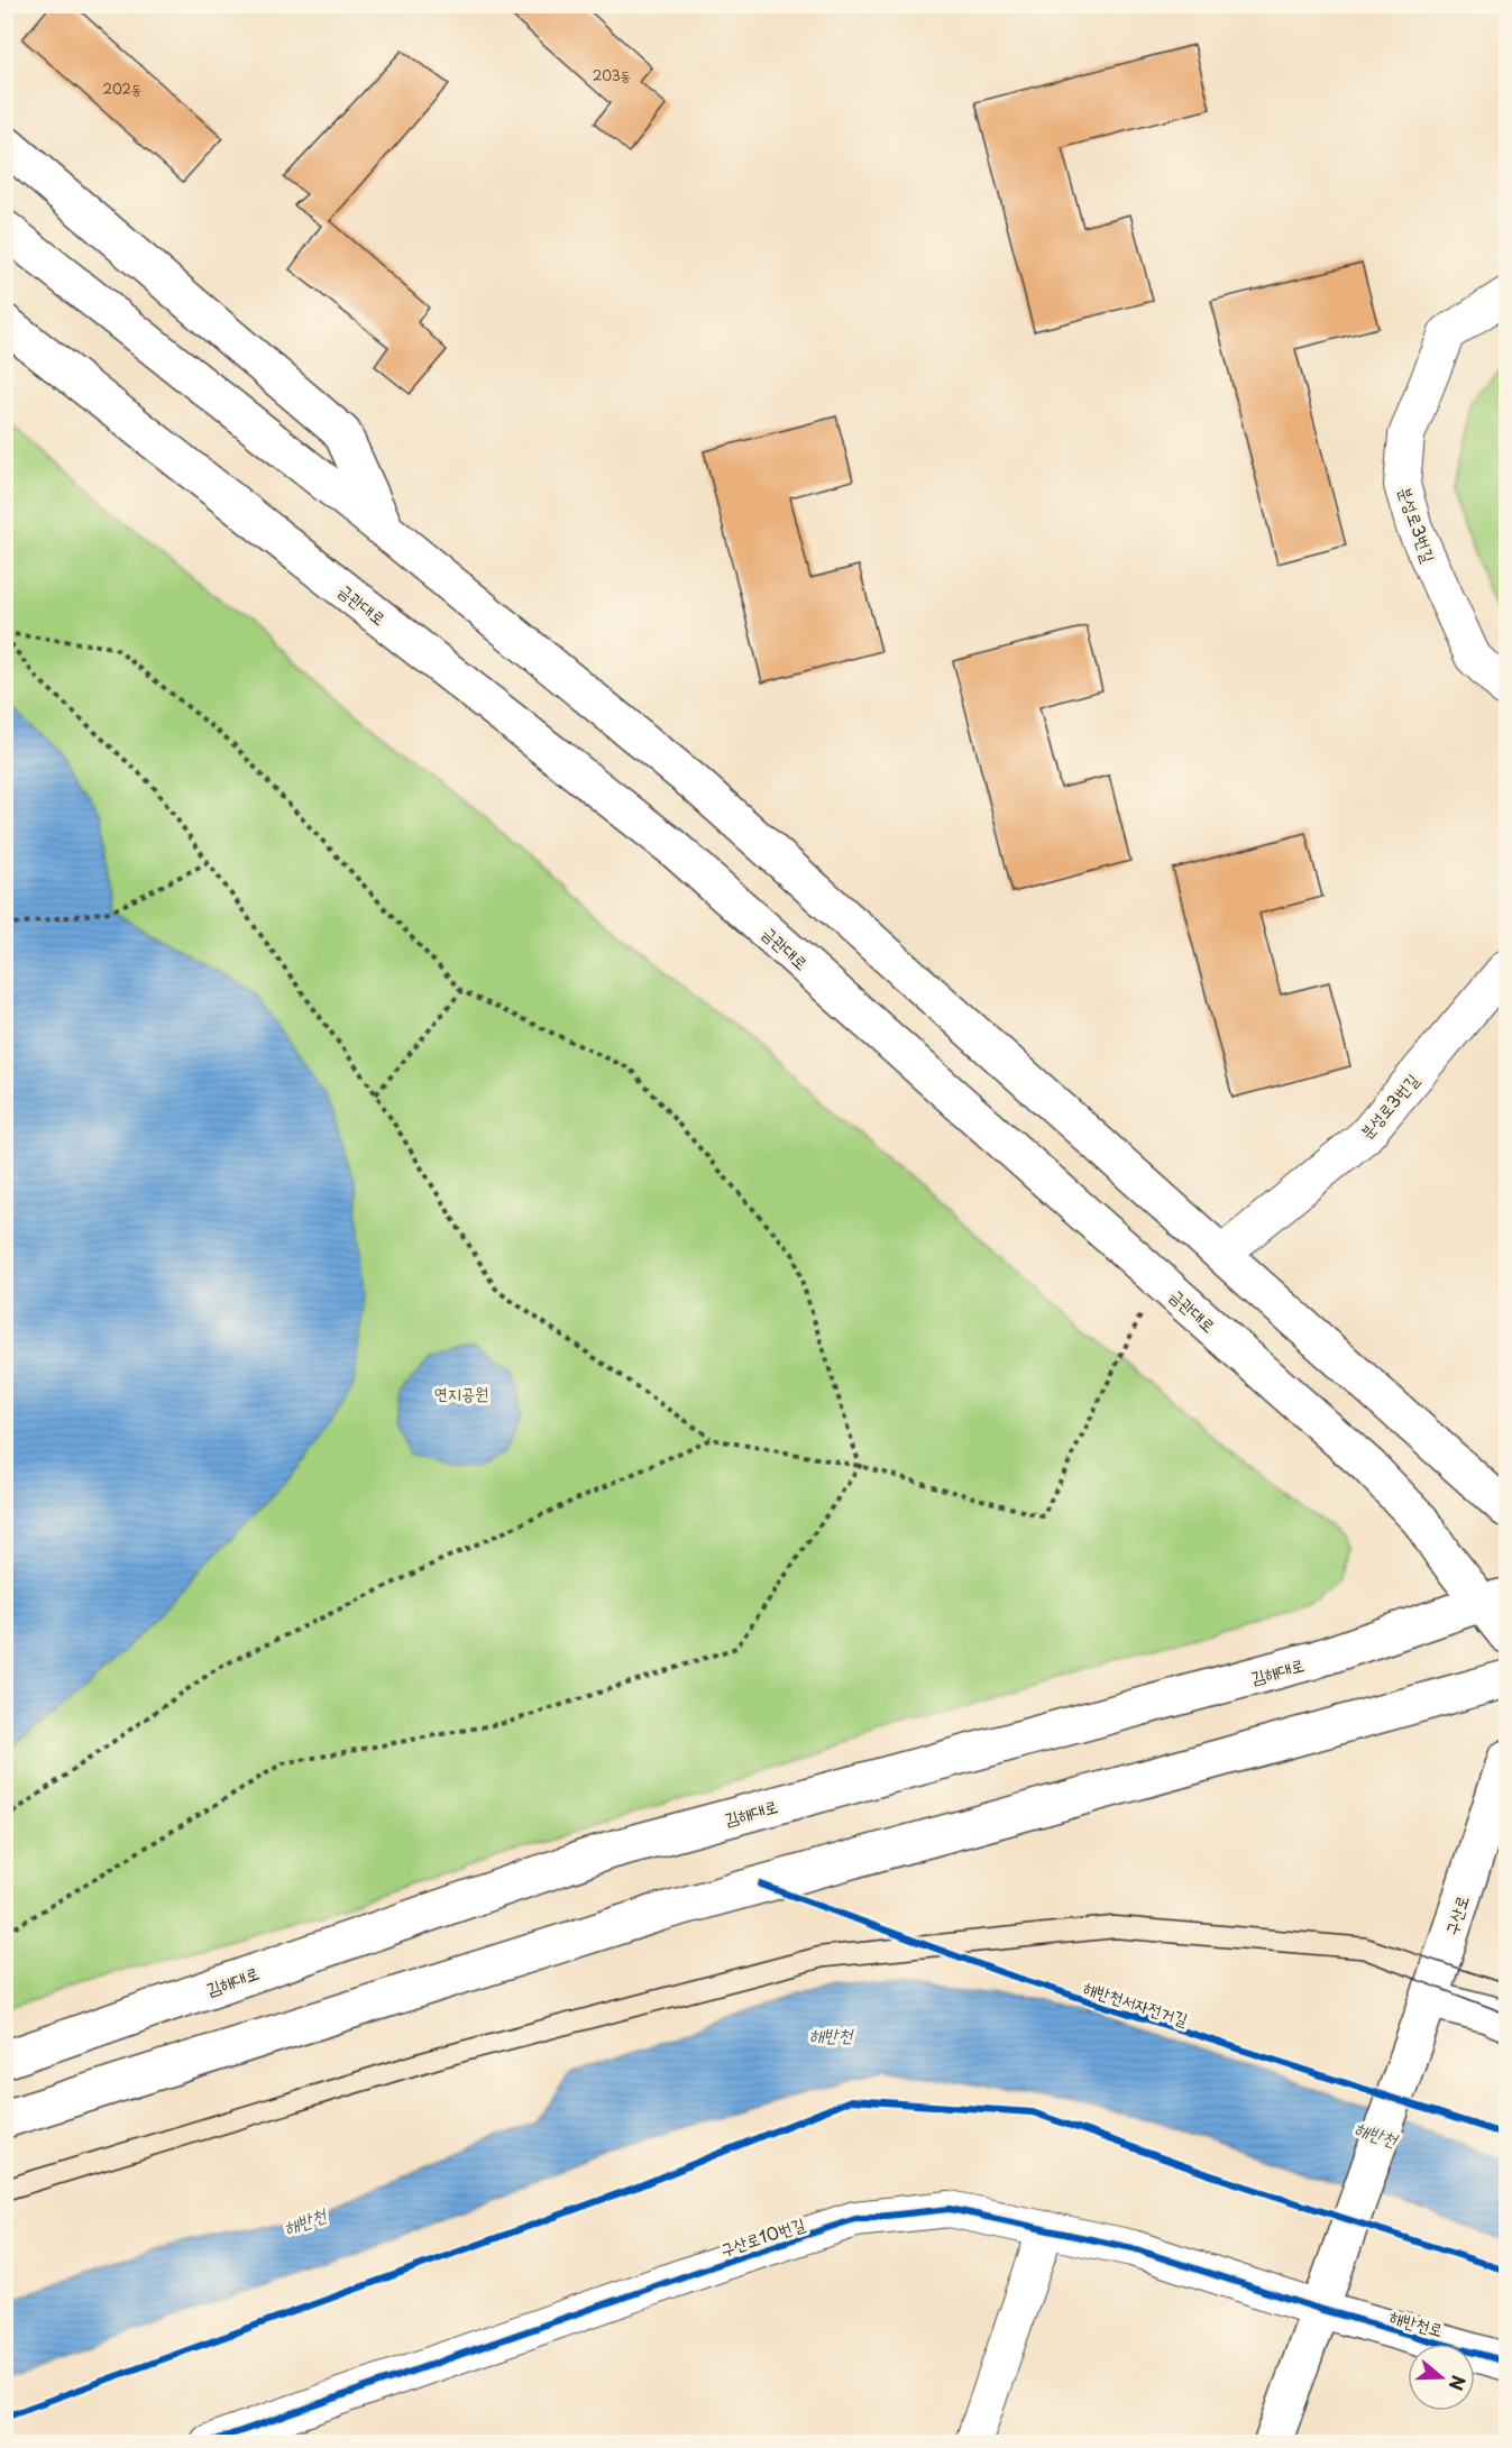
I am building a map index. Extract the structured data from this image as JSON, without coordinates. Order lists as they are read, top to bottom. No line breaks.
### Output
{"streets":{"main road":["금관대로","김해대로","구산로","해반천로"],"street":["분성로3번길","구산로10번길"],"cycle path":["해반천서자전거길"]},"crossings":[["금관대로","김해대로"],["구산로","구산로10번길"],["구산로","해반천로"],["구산로10번길","해반천로"]],"water":["해반천"],"parks":["연지공원"],"house_numbers":["203동","202동"],"north":"right"}
